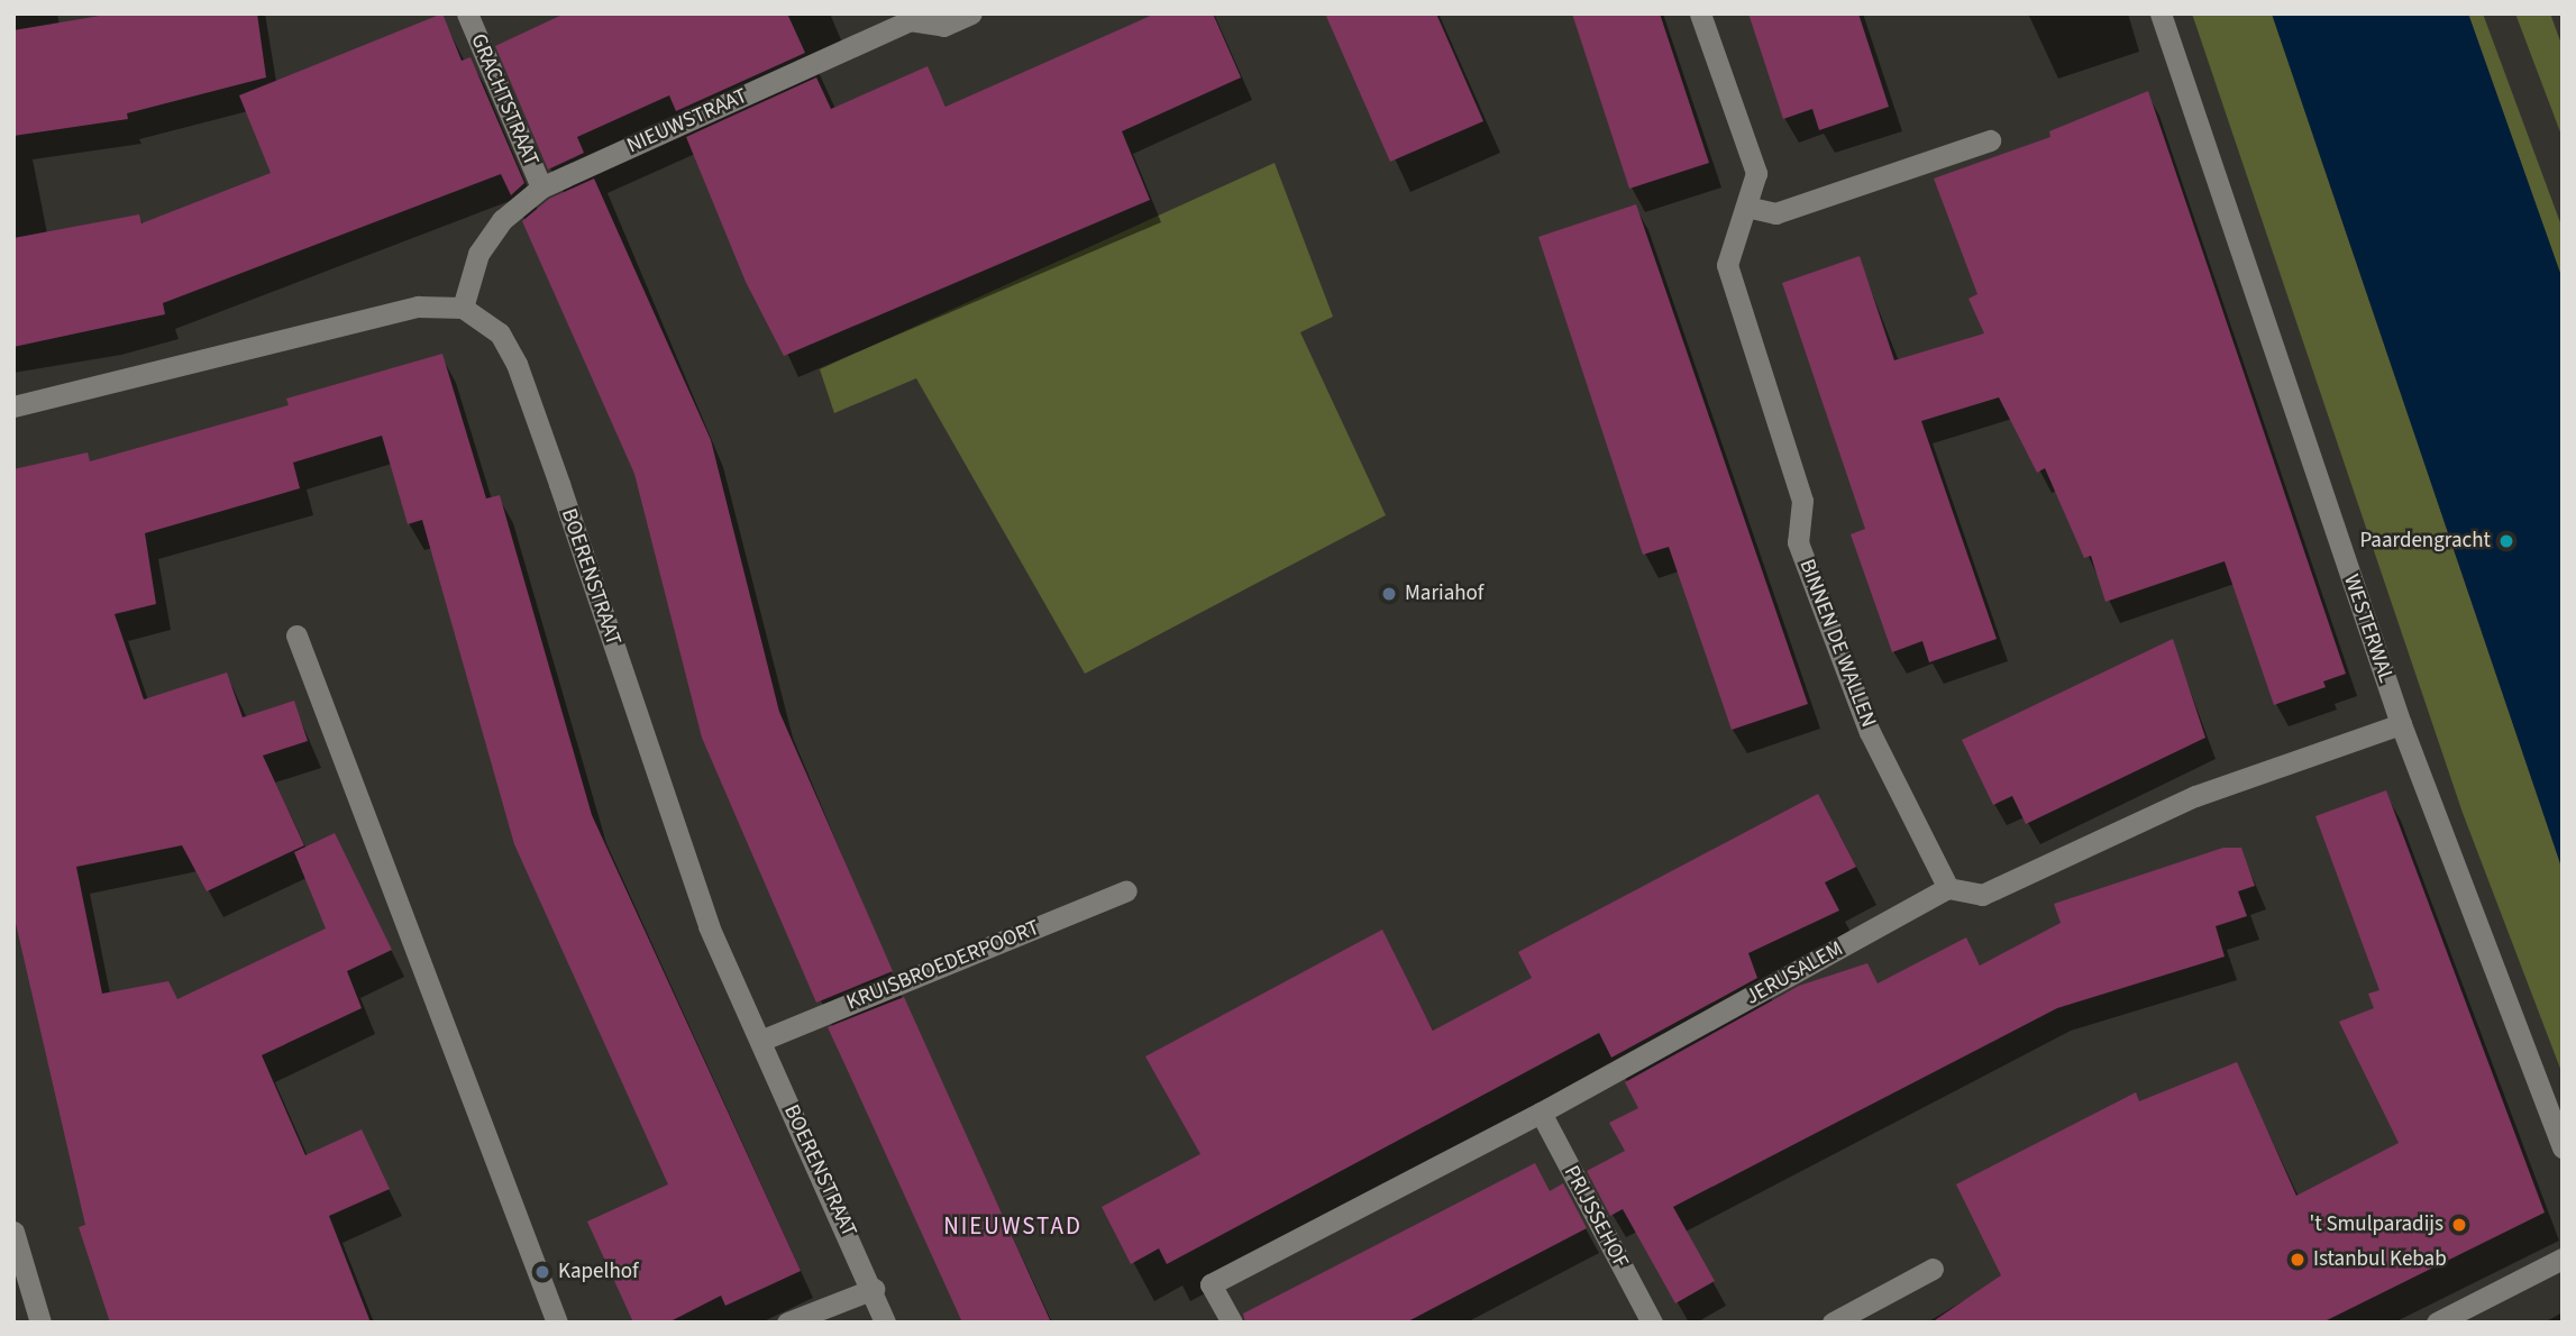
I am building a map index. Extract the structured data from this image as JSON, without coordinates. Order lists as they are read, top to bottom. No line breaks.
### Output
{"streets":{"street":["GRACHTSTRAAT","NIEUWSTRAAT","BOERENSTRAAT","WESTERWAL","BINNEN DE WALLEN","KRUISBROEDERPOORT","JERUSALEM","PRIJSSEHOF"]},"crossings":[["GRACHTSTRAAT","NIEUWSTRAAT"],["NIEUWSTRAAT","BOERENSTRAAT"],["BOERENSTRAAT","KRUISBROEDERPOORT"],["BINNEN DE WALLEN","JERUSALEM"],["JERUSALEM","PRIJSSEHOF"]],"districts":["NIEUWSTAD"],"places":["Paardengracht","Mariahof","'t Smulparadijs","Istanbul Kebab","Kapelhof"]}
